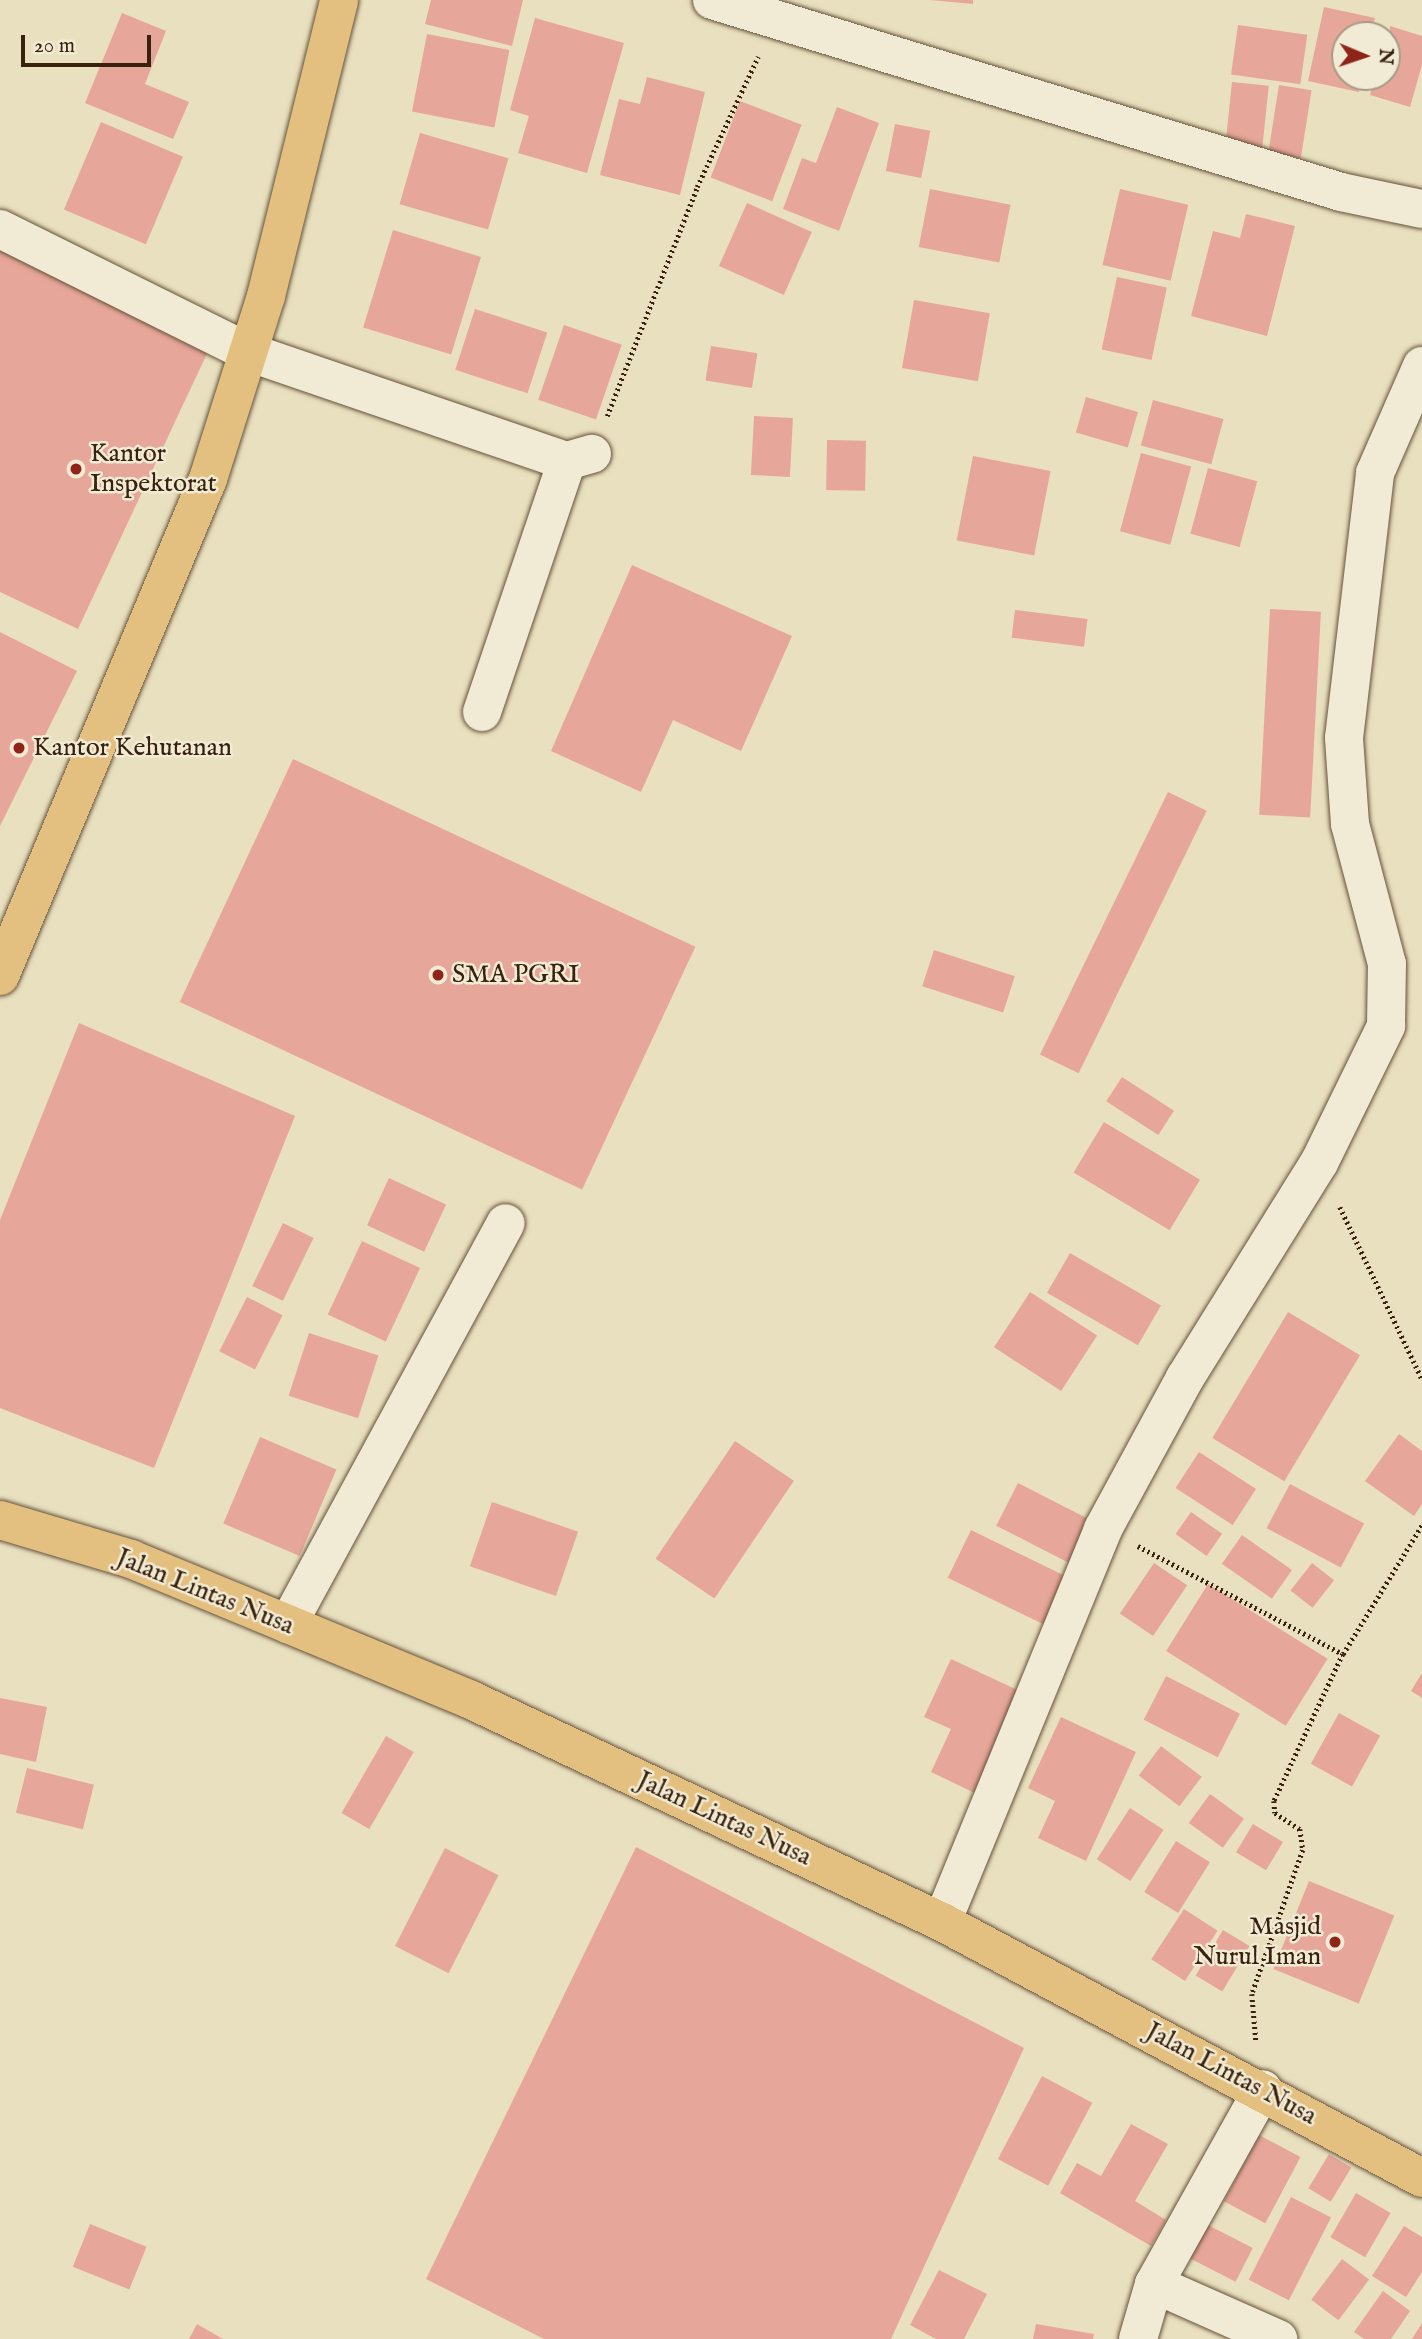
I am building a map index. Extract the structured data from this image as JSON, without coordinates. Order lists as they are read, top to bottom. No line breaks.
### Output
{"streets":{"highway":["Jalan Lintas Nusa"]},"places":["Kantor Inspektorat","Kantor Kehutanan","SMA PGRI","Masjid Nurul Iman"],"scale_bar":"20 m","north":"right"}
